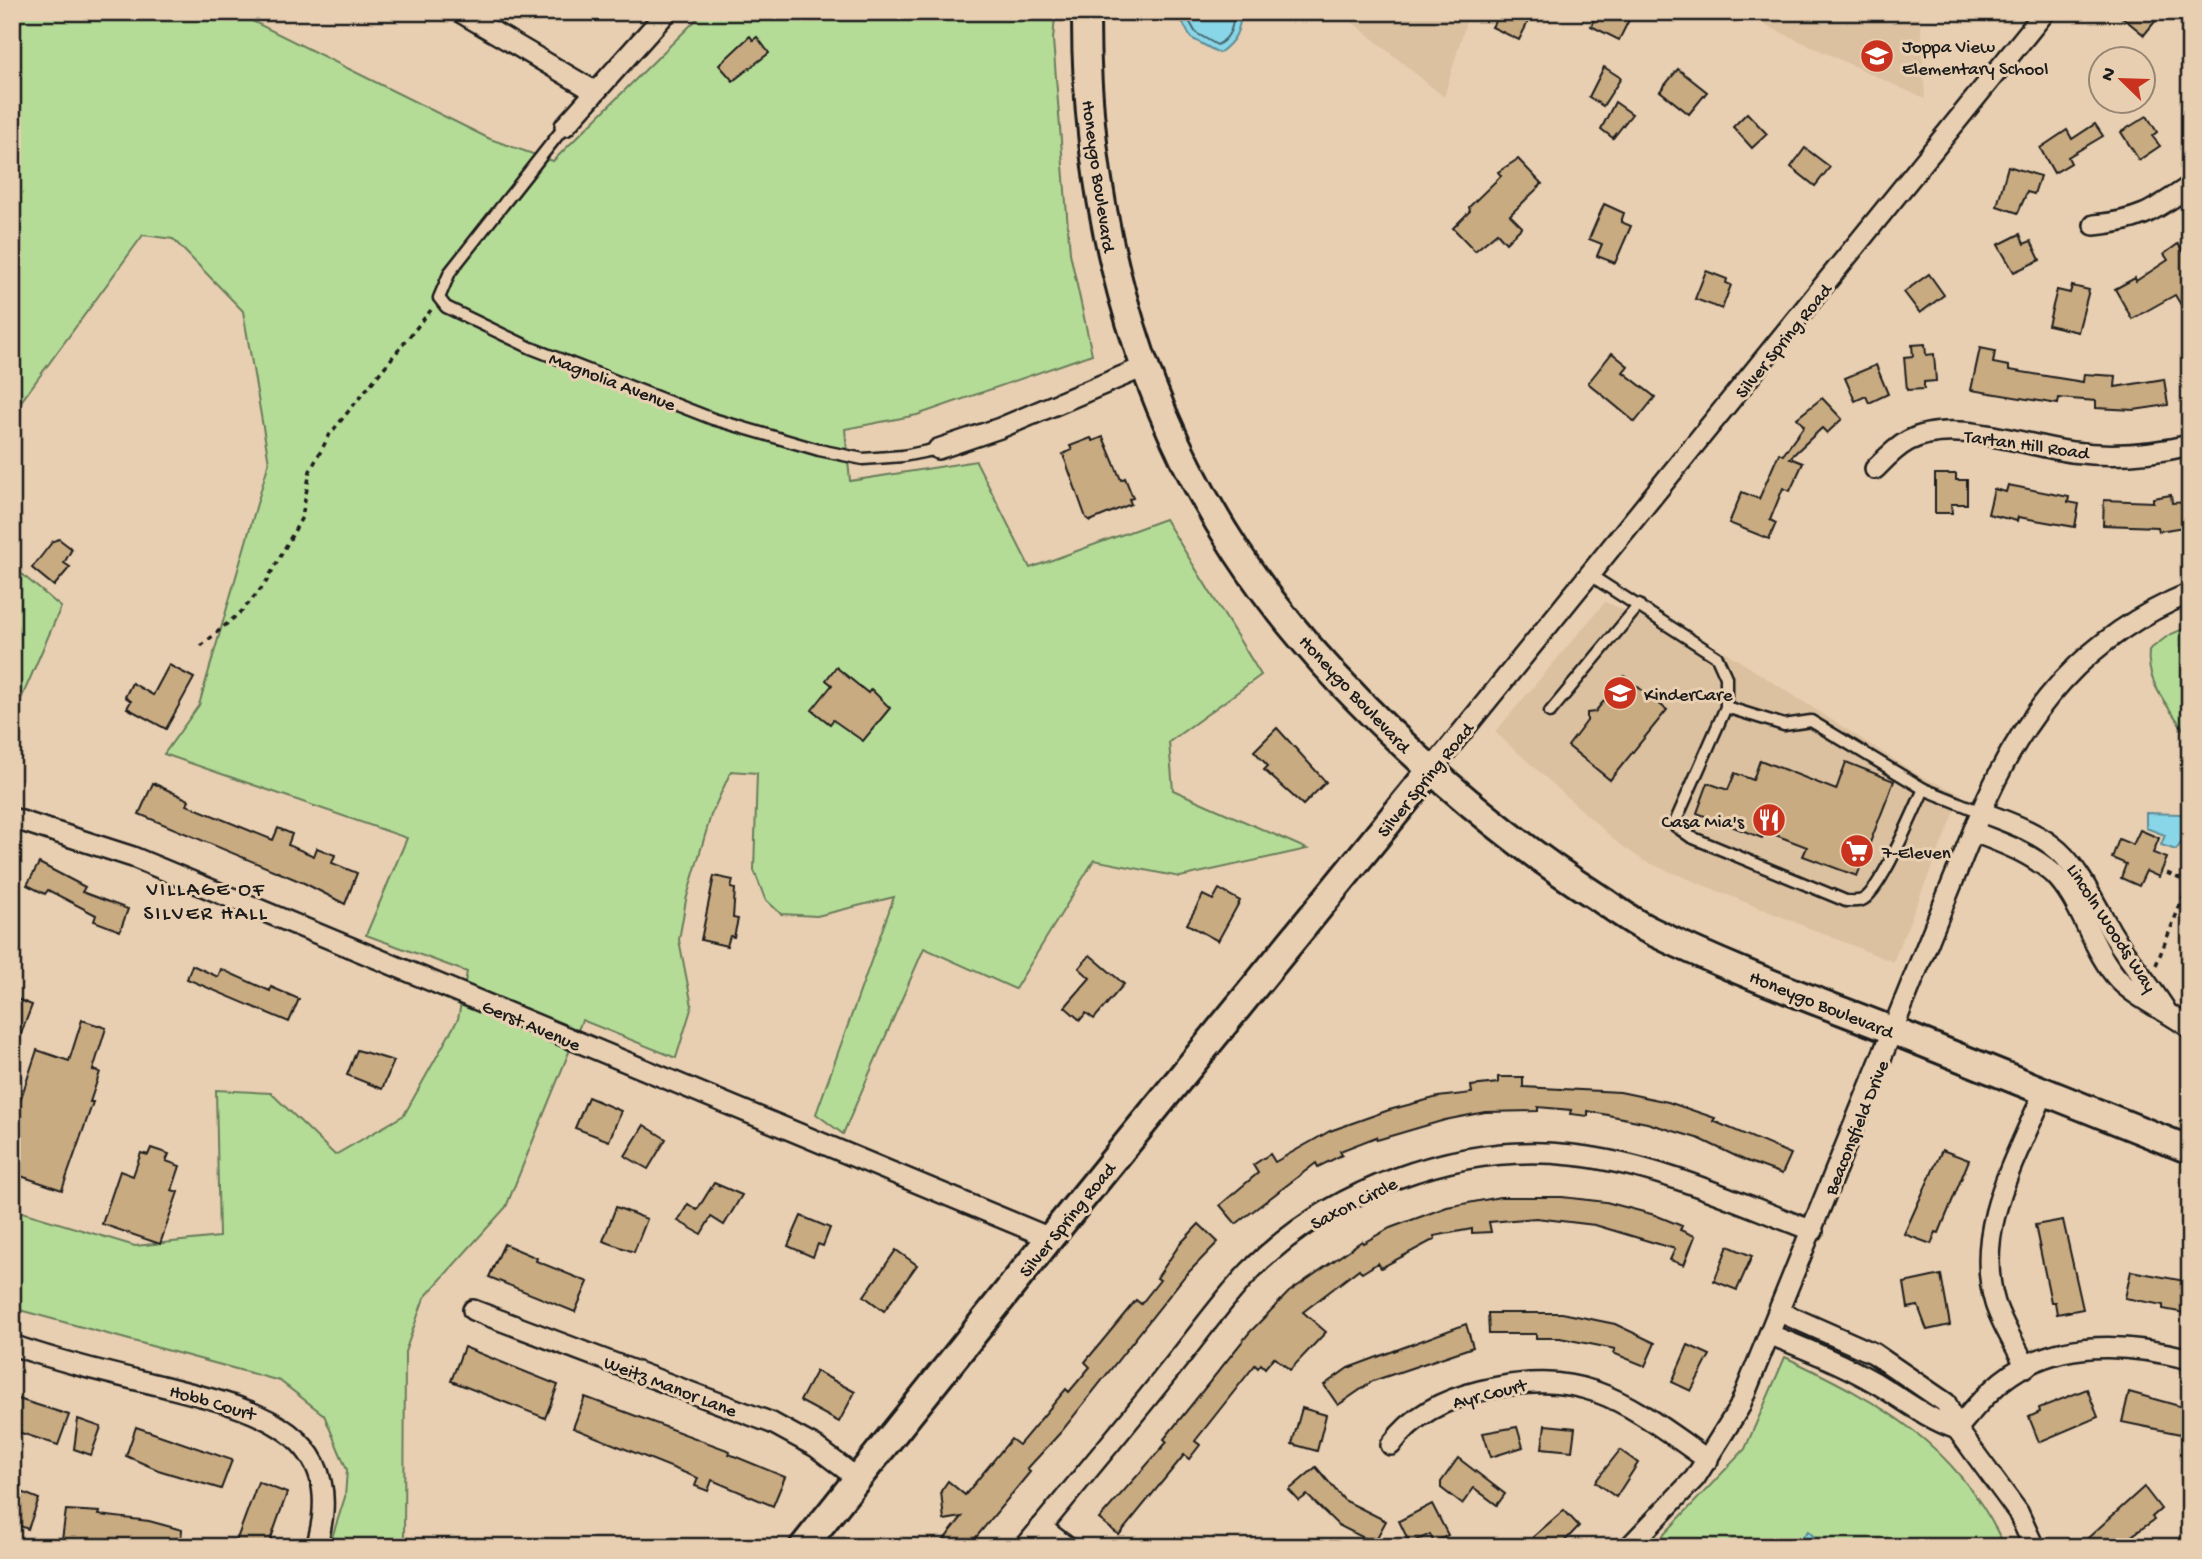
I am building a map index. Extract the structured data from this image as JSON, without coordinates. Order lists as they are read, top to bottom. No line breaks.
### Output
{"streets":{"main road":["Honeygo Boulevard","Silver Spring Road"],"street":["Magnolia Avenue","Tartan Hill Road","Lincoln Woods Way","Gerst Avenue","Beaconsfield Drive","Saxon Circle","Weitz Manor Lane","Ayr Court","Hobb Court"]},"crossings":[["Honeygo Boulevard","Silver Spring Road"],["Honeygo Boulevard","Magnolia Avenue"],["Honeygo Boulevard","Beaconsfield Drive"],["Silver Spring Road","Gerst Avenue"],["Silver Spring Road","Weitz Manor Lane"],["Lincoln Woods Way","Beaconsfield Drive"],["Beaconsfield Drive","Saxon Circle"],["Beaconsfield Drive","Ayr Court"]],"districts":["VILLAGE OF SILVER HALL"],"places":{"school or university":["Joppa View Elementary School","KinderCare"],"restaurant":["Casa Mia's"],"supermarket":["7-Eleven"]},"north":"top left"}
